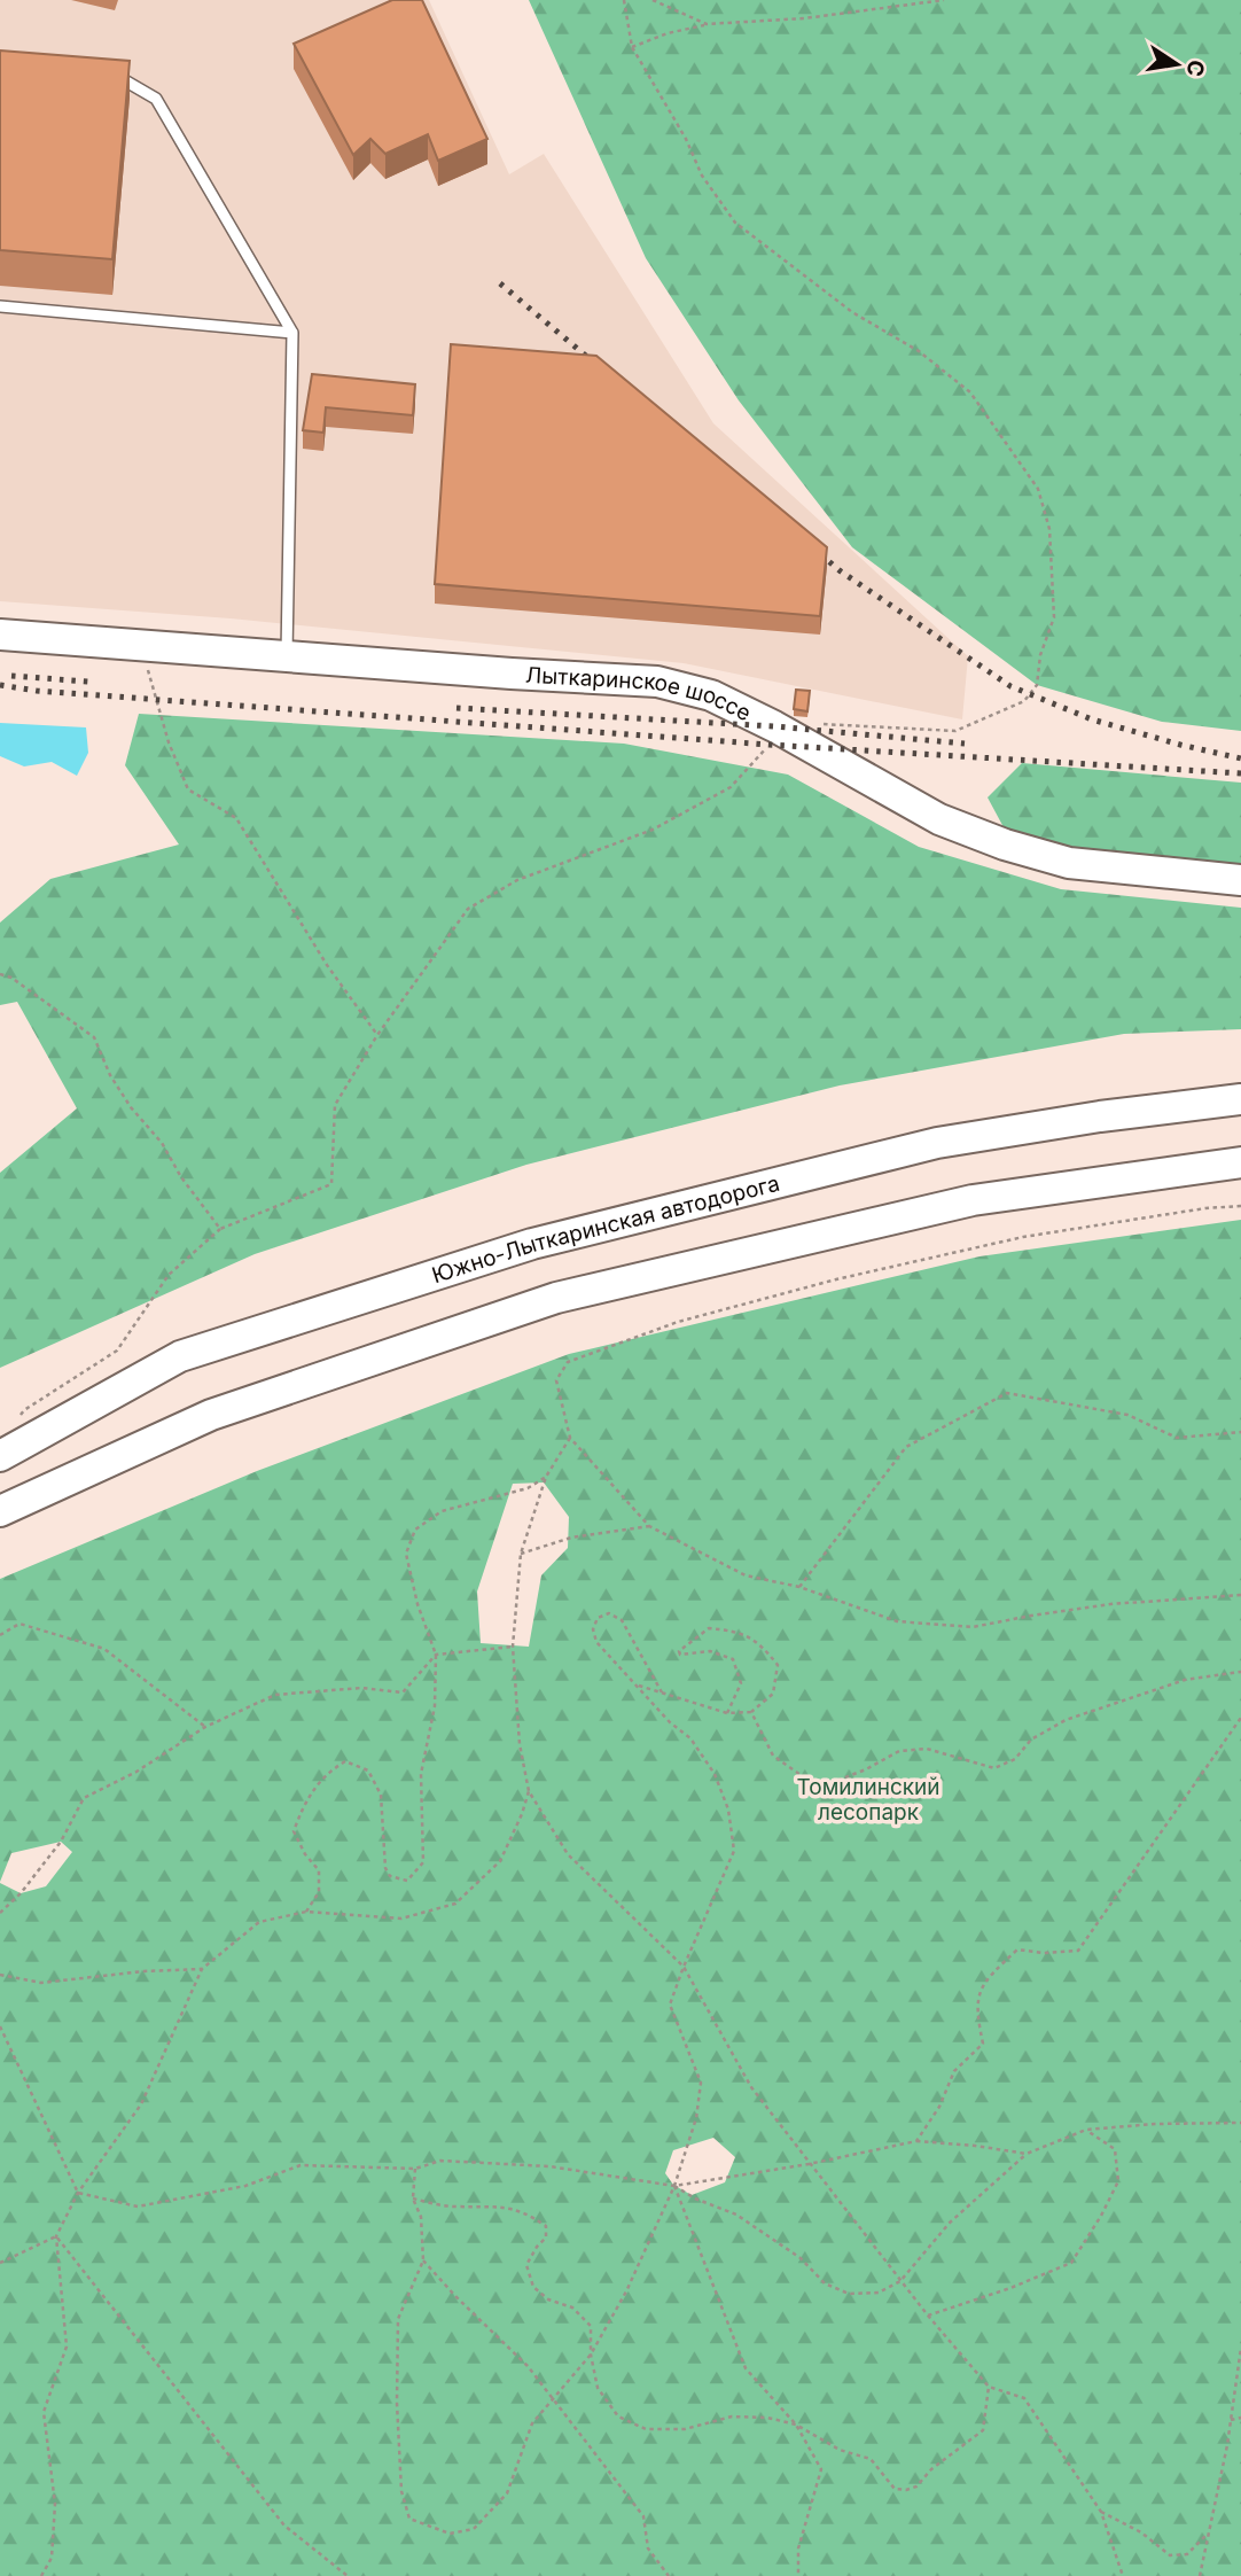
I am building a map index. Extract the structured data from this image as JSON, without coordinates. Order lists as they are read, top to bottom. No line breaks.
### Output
{"streets":{"main road":["Лыткаринское шоссе","Южно-Лыткаринская автодорога"]},"parks":["Томилинский лесопарк"],"north":"right"}
